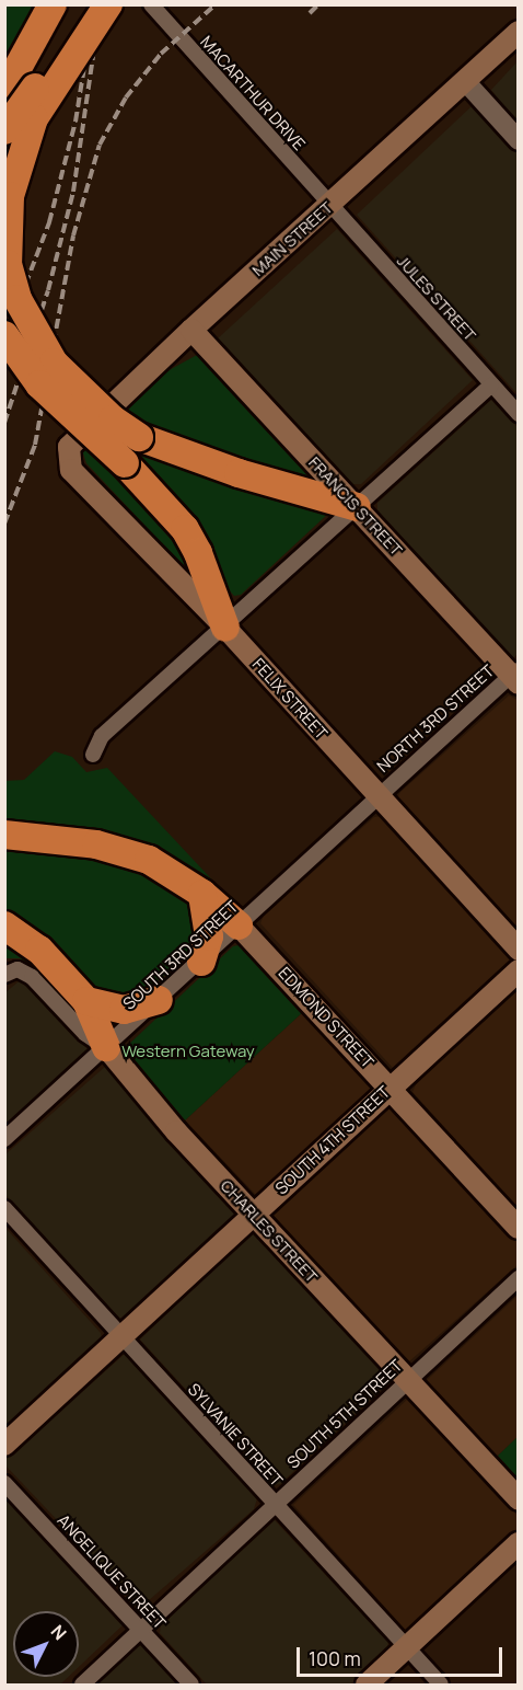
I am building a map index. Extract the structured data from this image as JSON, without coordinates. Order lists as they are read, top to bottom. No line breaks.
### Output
{"streets":{"main road":["MAIN STREET","FRANCIS STREET","FELIX STREET","EDMOND STREET","SOUTH 4TH STREET","CHARLES STREET"],"street":["MACARTHUR DRIVE","JULES STREET","NORTH 3RD STREET","SOUTH 3RD STREET","SOUTH 5TH STREET","SYLVANIE STREET","ANGELIQUE STREET"]},"crossings":[["MACARTHUR DRIVE","MAIN STREET"],["MACARTHUR DRIVE","JULES STREET"],["MAIN STREET","JULES STREET"],["MAIN STREET","FRANCIS STREET"],["MAIN STREET","FELIX STREET"],["FRANCIS STREET","NORTH 3RD STREET"],["FELIX STREET","NORTH 3RD STREET"],["FELIX STREET","SOUTH 3RD STREET"],["NORTH 3RD STREET","SOUTH 3RD STREET"],["SOUTH 3RD STREET","EDMOND STREET"],["SOUTH 3RD STREET","CHARLES STREET"],["EDMOND STREET","SOUTH 4TH STREET"],["SOUTH 4TH STREET","CHARLES STREET"],["SOUTH 4TH STREET","SYLVANIE STREET"],["CHARLES STREET","SOUTH 5TH STREET"],["SOUTH 5TH STREET","SYLVANIE STREET"],["SOUTH 5TH STREET","ANGELIQUE STREET"]],"parks":["Western Gateway"],"scale_bar":"100 m","north":"top right"}
